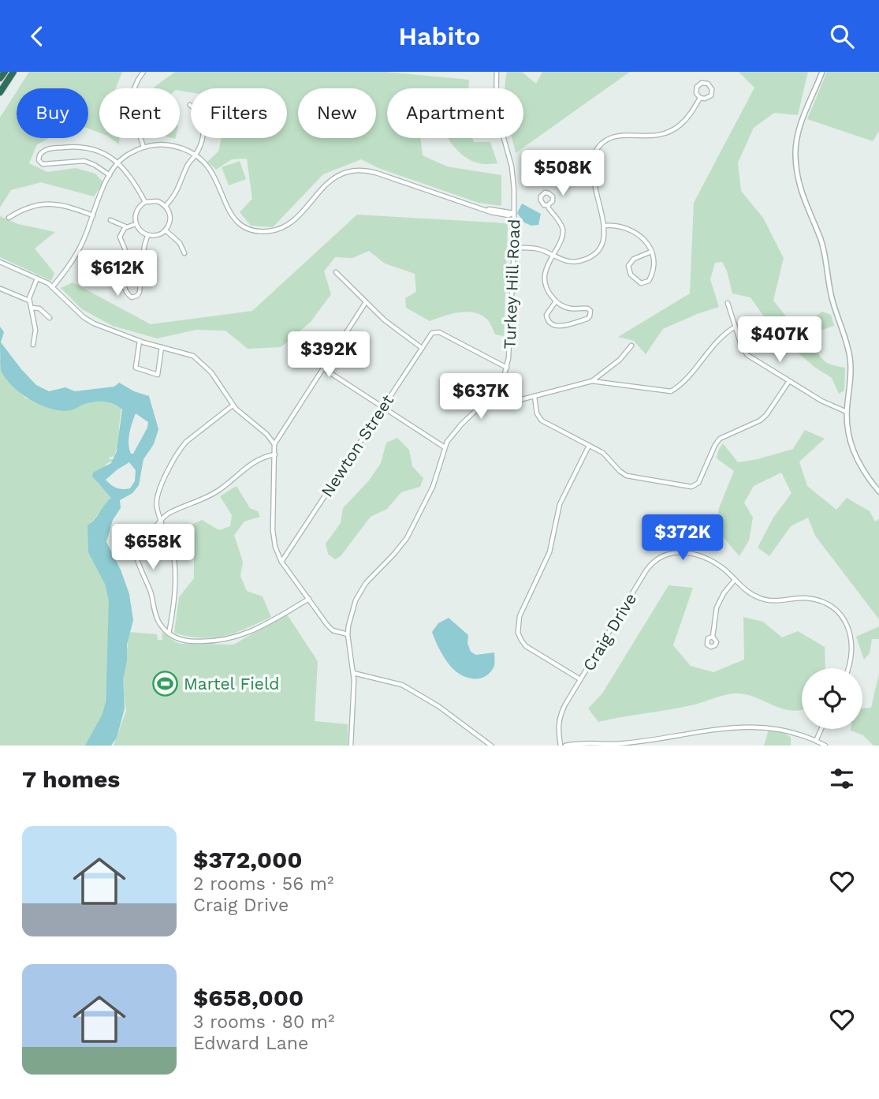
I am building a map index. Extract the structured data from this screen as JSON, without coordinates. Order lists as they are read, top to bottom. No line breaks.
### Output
{"streets":{"street":["Turkey Hill Road","Newton Street","Craig Drive"]},"crossings":[["Turkey Hill Road","Newton Street"]],"places":{"sports":["Martel Field"]},"page":{"header":"Habito","chip":["Buy","Rent","Filters","New","Apartment"],"price":["$508K","$612K","$407K","$392K","$637K","$372K","$658K"],"heading":"7 homes","list":[{"name":"$372,000","note":"2 rooms · 56 m² · Craig Drive"},{"name":"$658,000","note":"3 rooms · 80 m² · Edward Lane"}]}}
